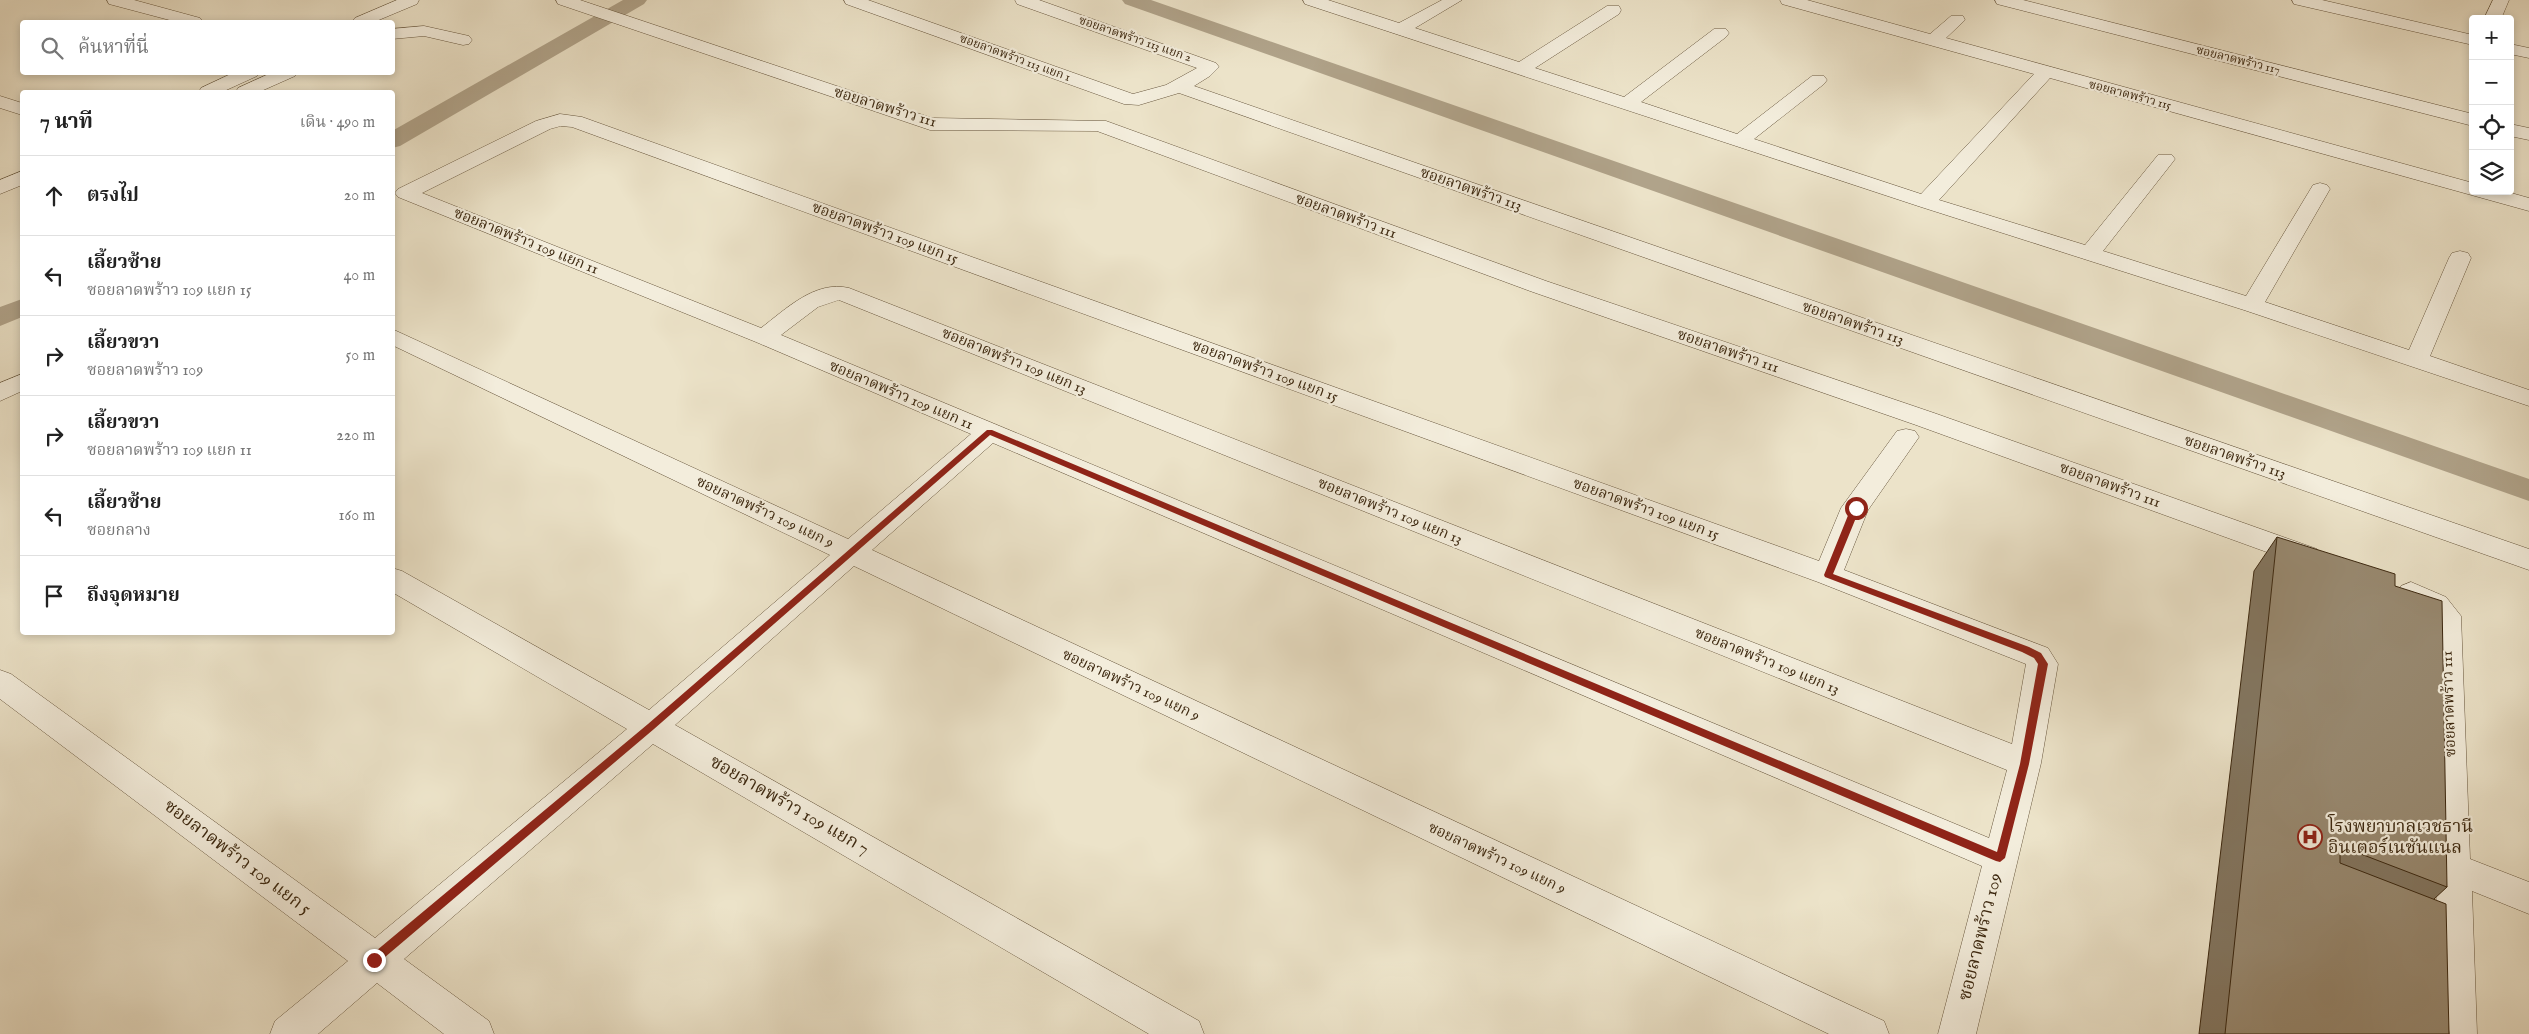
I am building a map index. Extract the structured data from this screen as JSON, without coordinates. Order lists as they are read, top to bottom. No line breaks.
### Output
{"streets":{"street":["ซอยลาดพร้าว 113 แยก 2","ซอยลาดพร้าว 113 แยก 1","ซอยลาดพร้าว 117","ซอยลาดพร้าว 115","ซอยลาดพร้าว 111","ซอยลาดพร้าว 113","ซอยลาดพร้าว 109 แยก 15","ซอยลาดพร้าว 109 แยก 11","ซอยลาดพร้าว 109 แยก 13","ซอยลาดพร้าว 109 แยก 9","ซอยลาดพร้าว 109 แยก 7","ซอยลาดพร้าว 109 แยก 5","ซอยลาดพร้าว 109"]},"crossings":[["ซอยลาดพร้าว 113 แยก 2","ซอยลาดพร้าว 113 แยก 1"],["ซอยลาดพร้าว 113 แยก 2","ซอยลาดพร้าว 113"],["ซอยลาดพร้าว 113 แยก 1","ซอยลาดพร้าว 113"],["ซอยลาดพร้าว 109 แยก 15","ซอยลาดพร้าว 109 แยก 11"],["ซอยลาดพร้าว 109 แยก 15","ซอยลาดพร้าว 109"],["ซอยลาดพร้าว 109 แยก 11","ซอยลาดพร้าว 109 แยก 13"],["ซอยลาดพร้าว 109 แยก 11","ซอยลาดพร้าว 109"],["ซอยลาดพร้าว 109 แยก 13","ซอยลาดพร้าว 109"]],"places":{"hospital":["โรงพยาบาลเวชธานี อินเตอร์เนชันแนล"]},"page":{"map_buttons":["+","−"],"search":"ค้นหาที่นี่","heading":["7 นาที","เดิน · 490 m"],"list":[["ตรงไป","20 m"],["เลี้ยวซ้าย","ซอยลาดพร้าว 109 แยก 15","40 m"],["เลี้ยวขวา","ซอยลาดพร้าว 109","50 m"],["เลี้ยวขวา","ซอยลาดพร้าว 109 แยก 11","220 m"],["เลี้ยวซ้าย","ซอยกลาง","160 m"],"ถึงจุดหมาย"]}}
